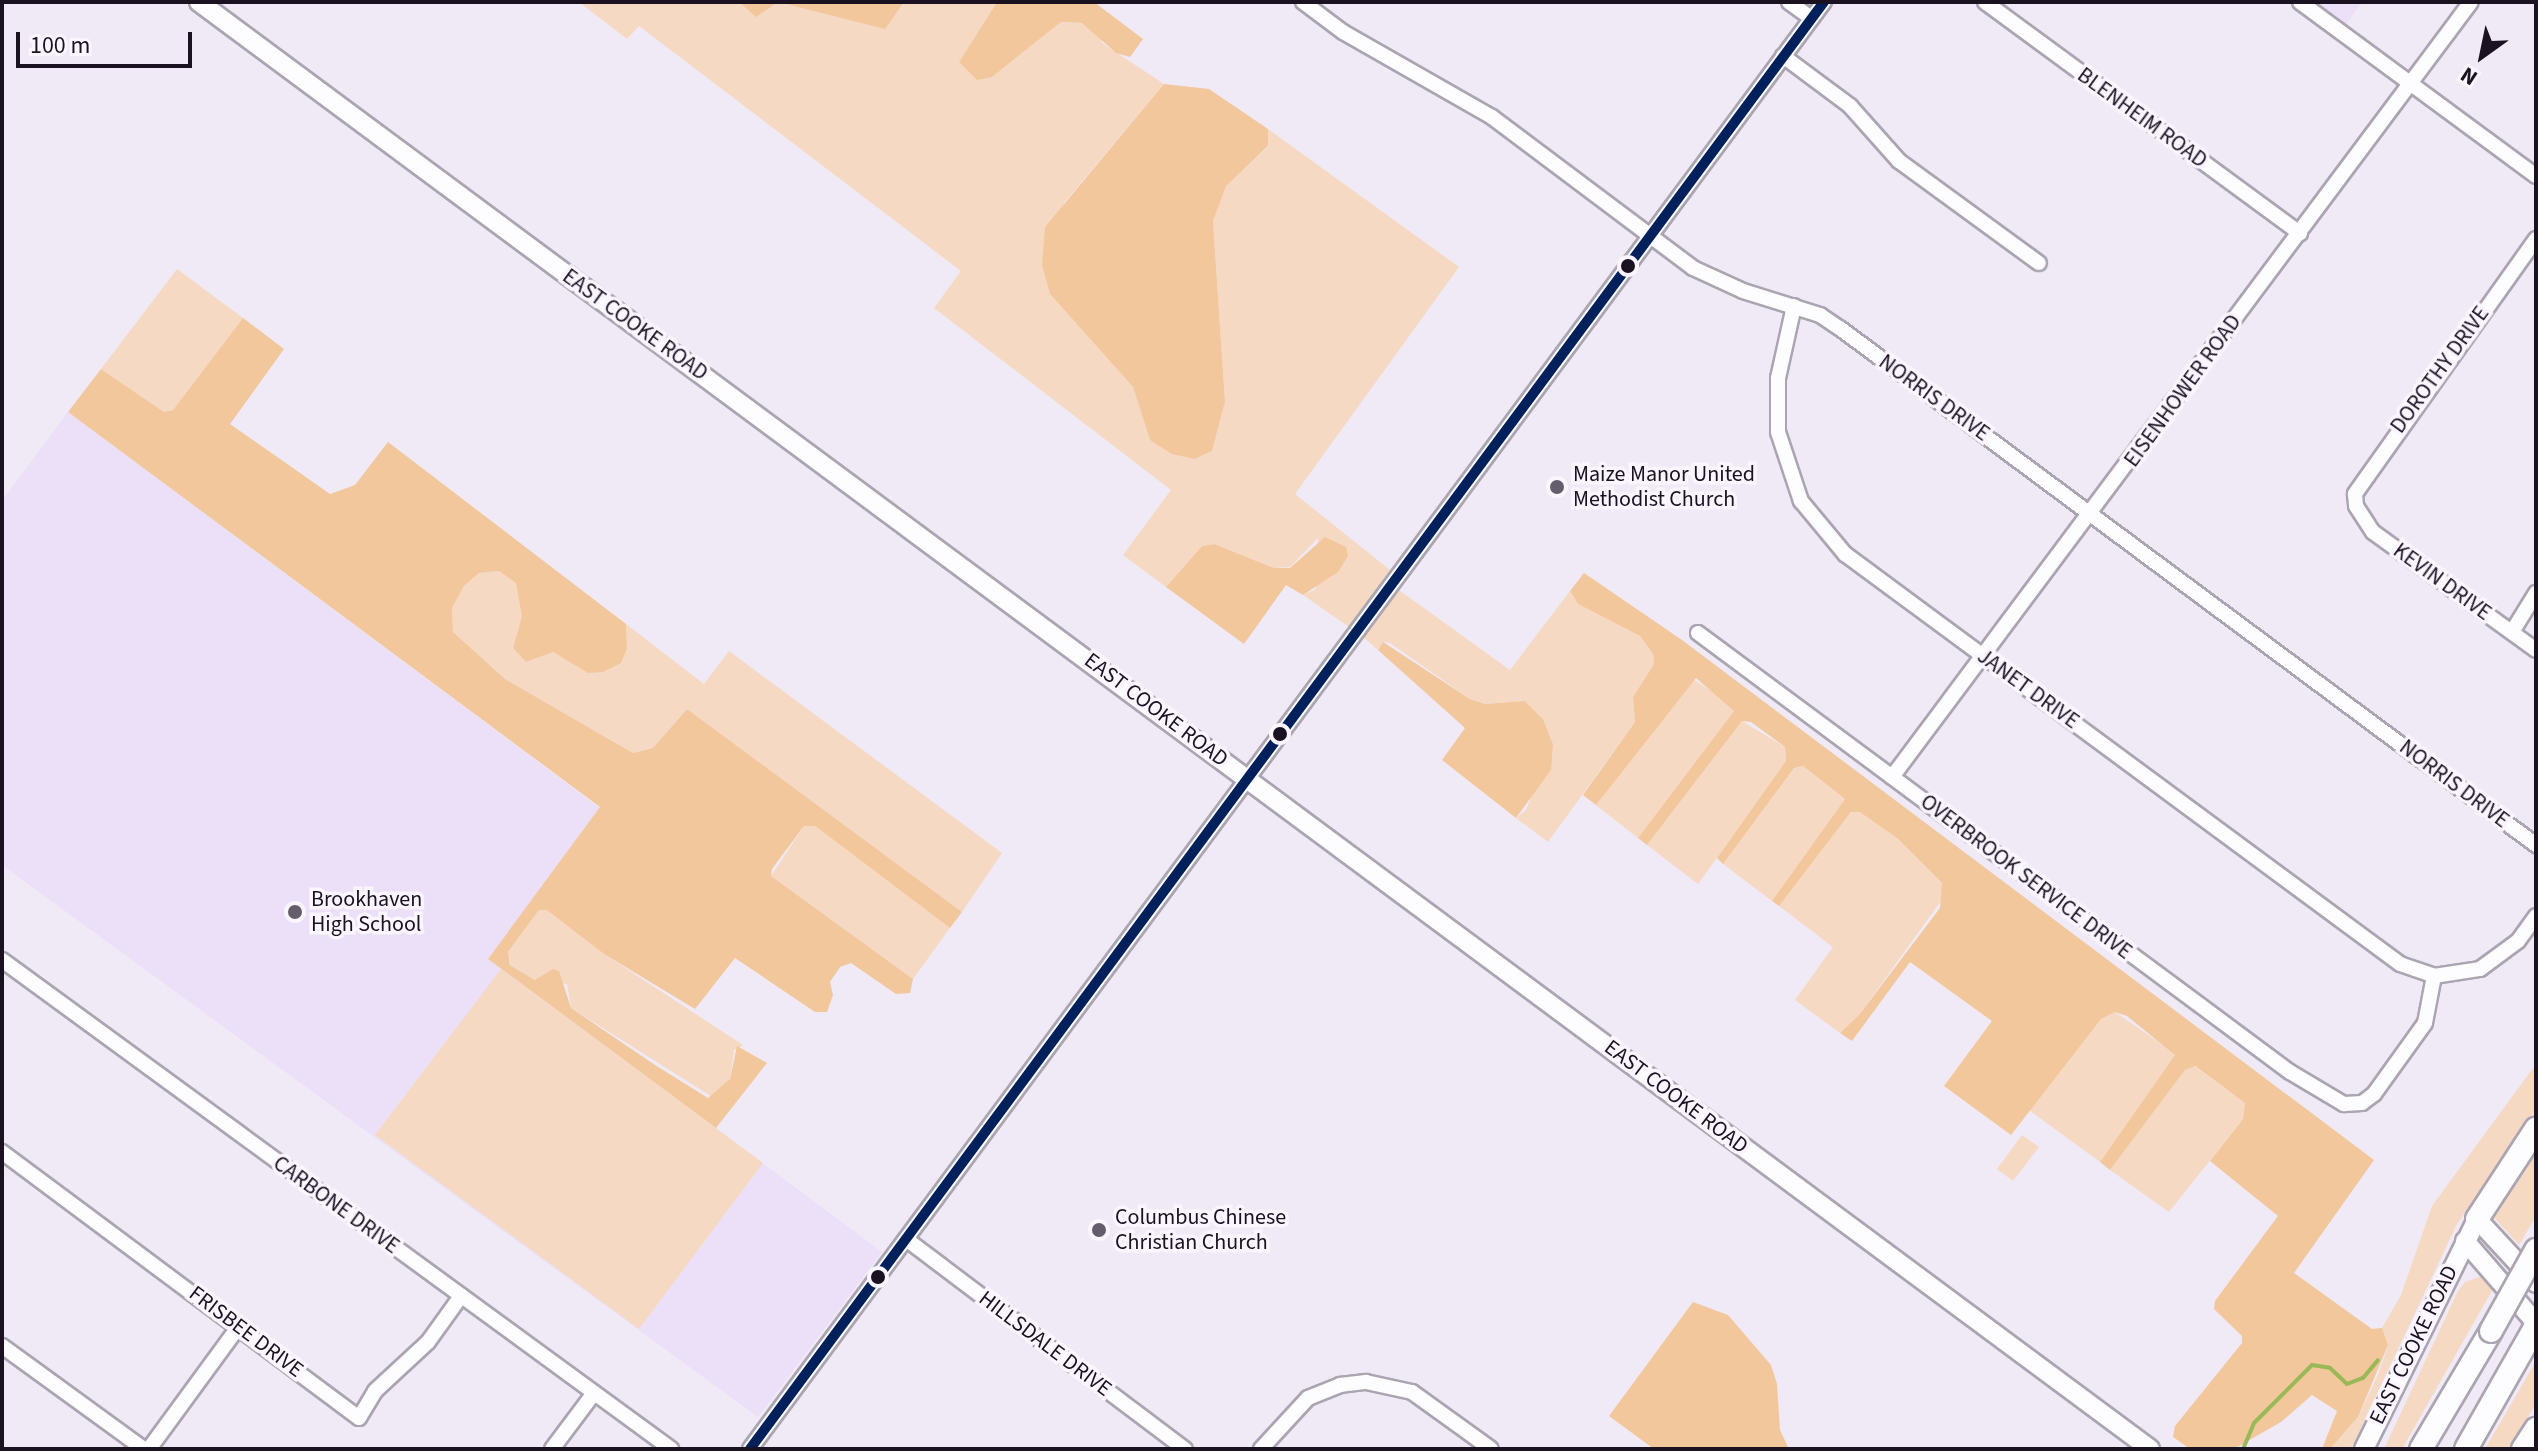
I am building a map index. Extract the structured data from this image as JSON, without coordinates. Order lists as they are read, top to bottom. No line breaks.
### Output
{"streets":{"main road":["EAST COOKE ROAD"],"street":["BLENHEIM ROAD","DOROTHY DRIVE","EISENHOWER ROAD","NORRIS DRIVE","KEVIN DRIVE","JANET DRIVE","OVERBROOK SERVICE DRIVE","CARBONE DRIVE","FRISBEE DRIVE","HILLSDALE DRIVE"]},"crossings":[["BLENHEIM ROAD","EISENHOWER ROAD"],["DOROTHY DRIVE","KEVIN DRIVE"],["EISENHOWER ROAD","NORRIS DRIVE"],["EISENHOWER ROAD","JANET DRIVE"],["EISENHOWER ROAD","OVERBROOK SERVICE DRIVE"],["NORRIS DRIVE","JANET DRIVE"],["JANET DRIVE","OVERBROOK SERVICE DRIVE"],["CARBONE DRIVE","FRISBEE DRIVE"]],"places":["Maize Manor United Methodist Church","Brookhaven High School","Columbus Chinese Christian Church"],"scale_bar":"100 m","north":"bottom left"}
